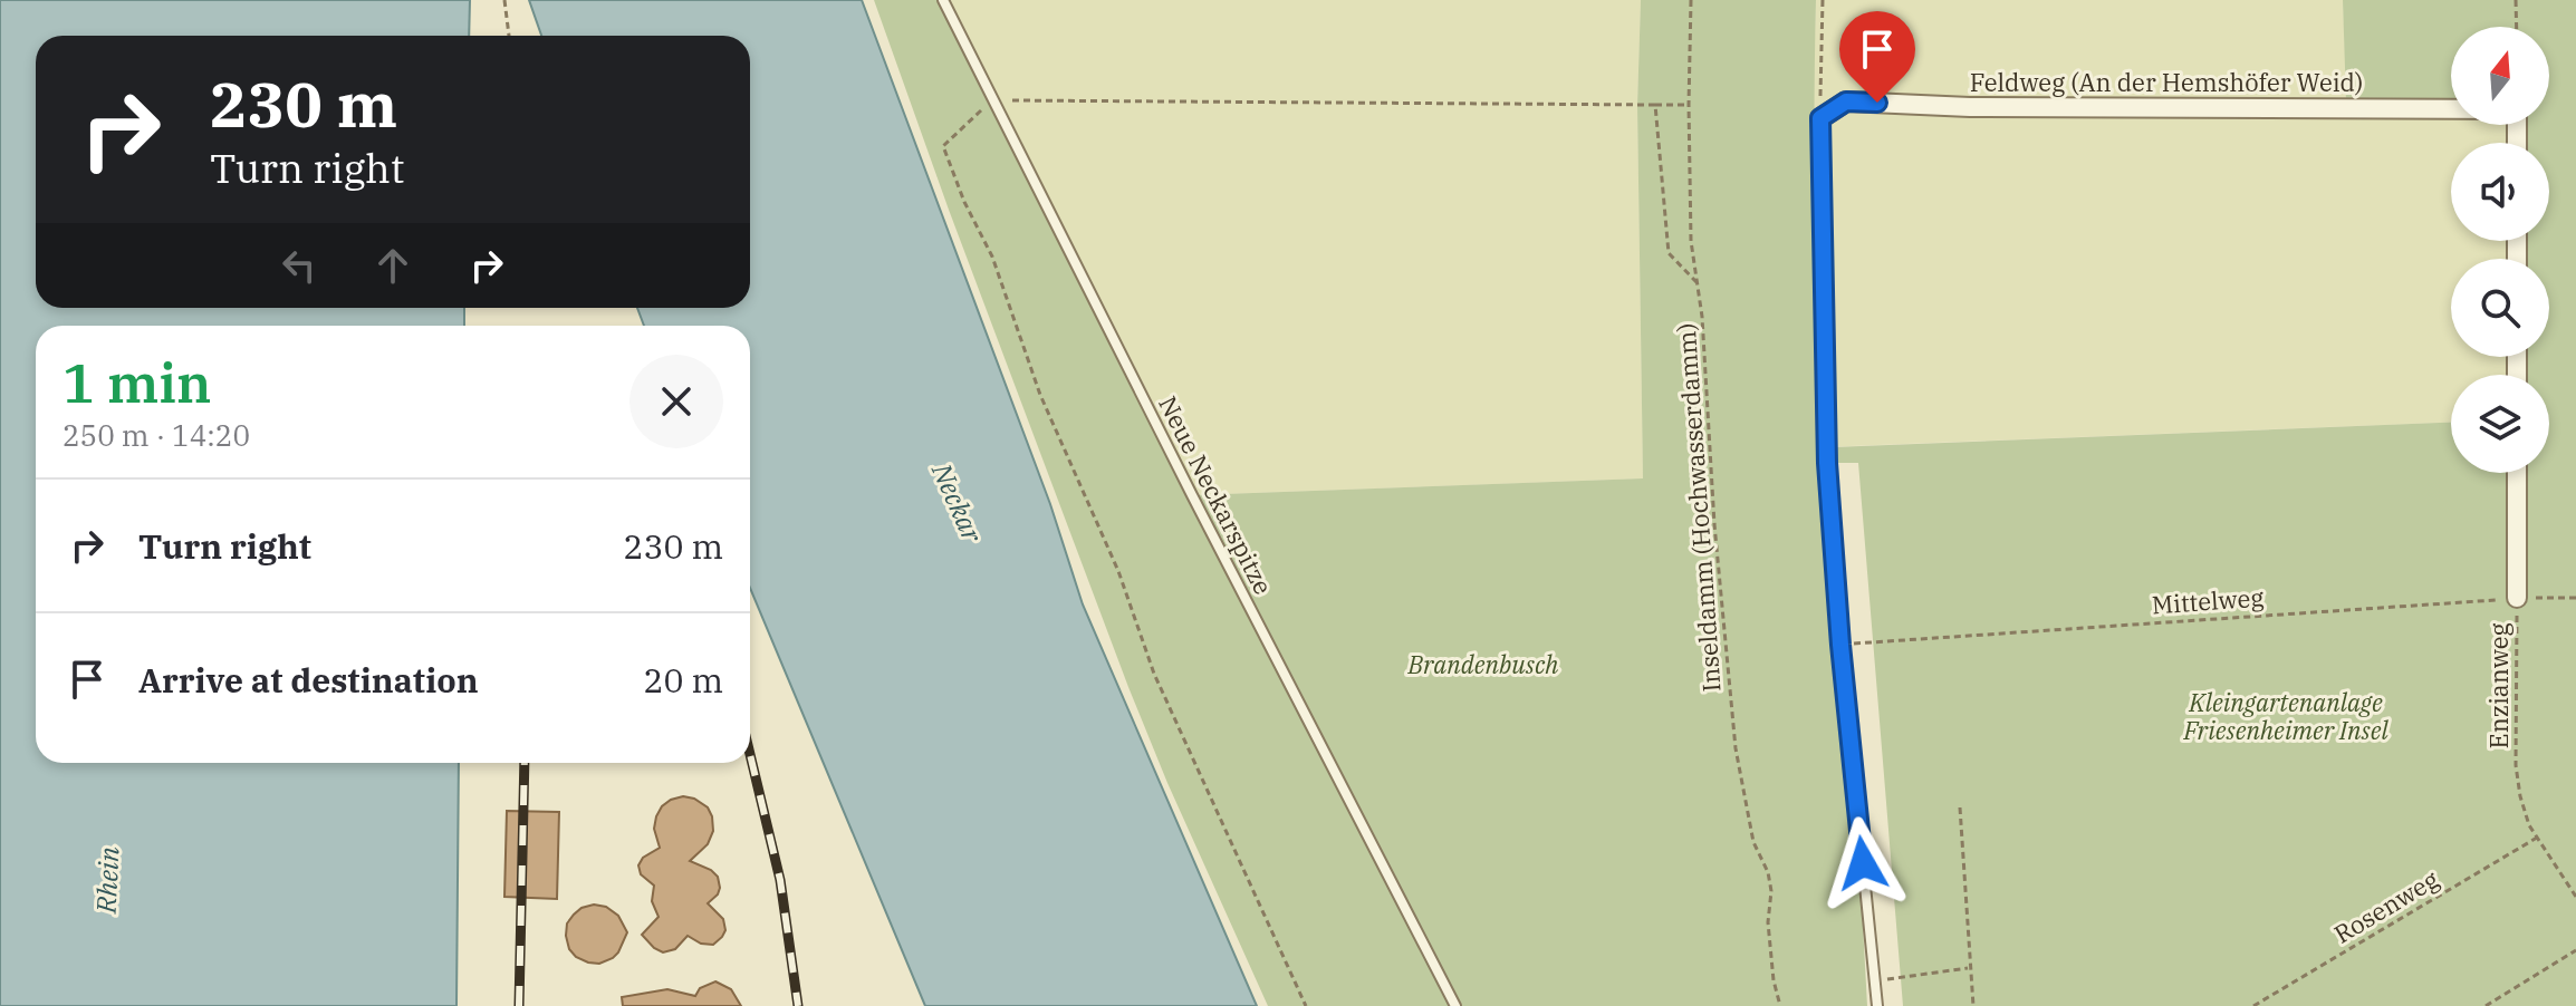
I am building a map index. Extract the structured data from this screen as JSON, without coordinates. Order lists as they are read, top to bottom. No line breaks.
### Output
{"streets":{"street":["Feldweg (An der Hemshöfer Weid)"],"lane":["Neue Neckarspitze"],"path":["Inseldamm (Hochwasserdamm)","Mittelweg","Enzianweg","Rosenweg"]},"crossings":[["Mittelweg","Enzianweg"],["Enzianweg","Rosenweg"]],"water":["Neckar","Rhein"],"parks":["Brandenbusch","Kleingartenanlage Friesenheimer Insel"],"north":"top","page":{"turn":["230 m","Turn right"],"heading":["1 min","250 m · 14:20"],"list":[{"name":"Turn right","value":"230 m"},{"name":"Arrive at destination","value":"20 m"}]}}
